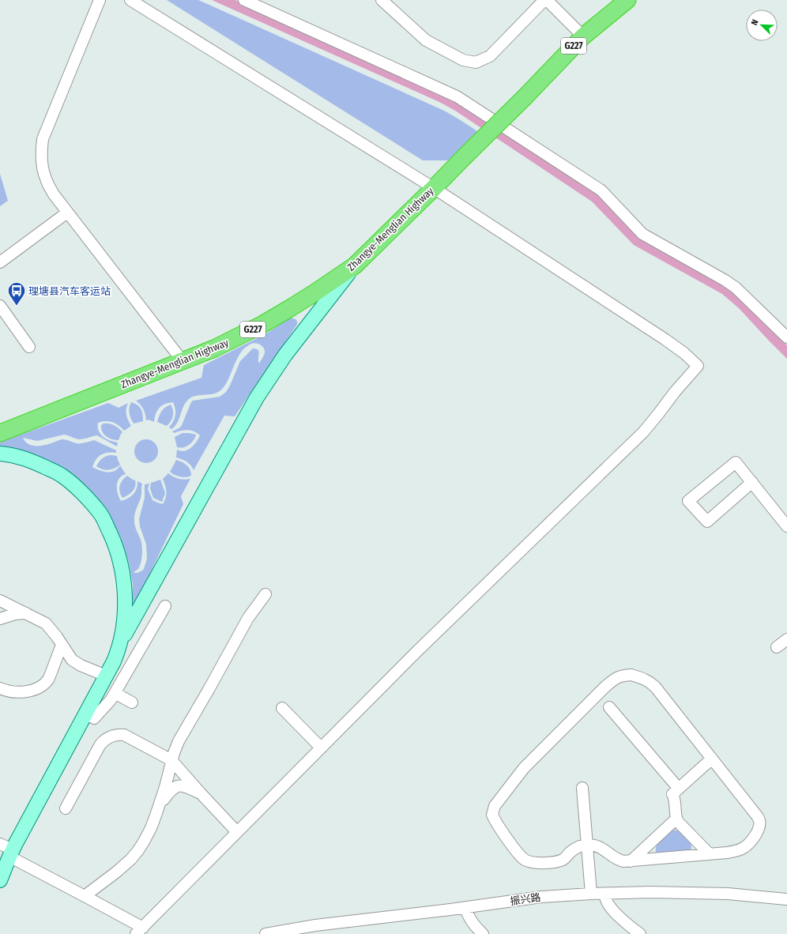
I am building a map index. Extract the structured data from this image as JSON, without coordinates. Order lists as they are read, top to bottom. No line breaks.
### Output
{"streets":{"highway":["G227","Zhangye-Menglian Highway"],"street":["振兴路"]},"places":{"bus stop":["理塘县汽车客运站"]},"north":"top left"}
